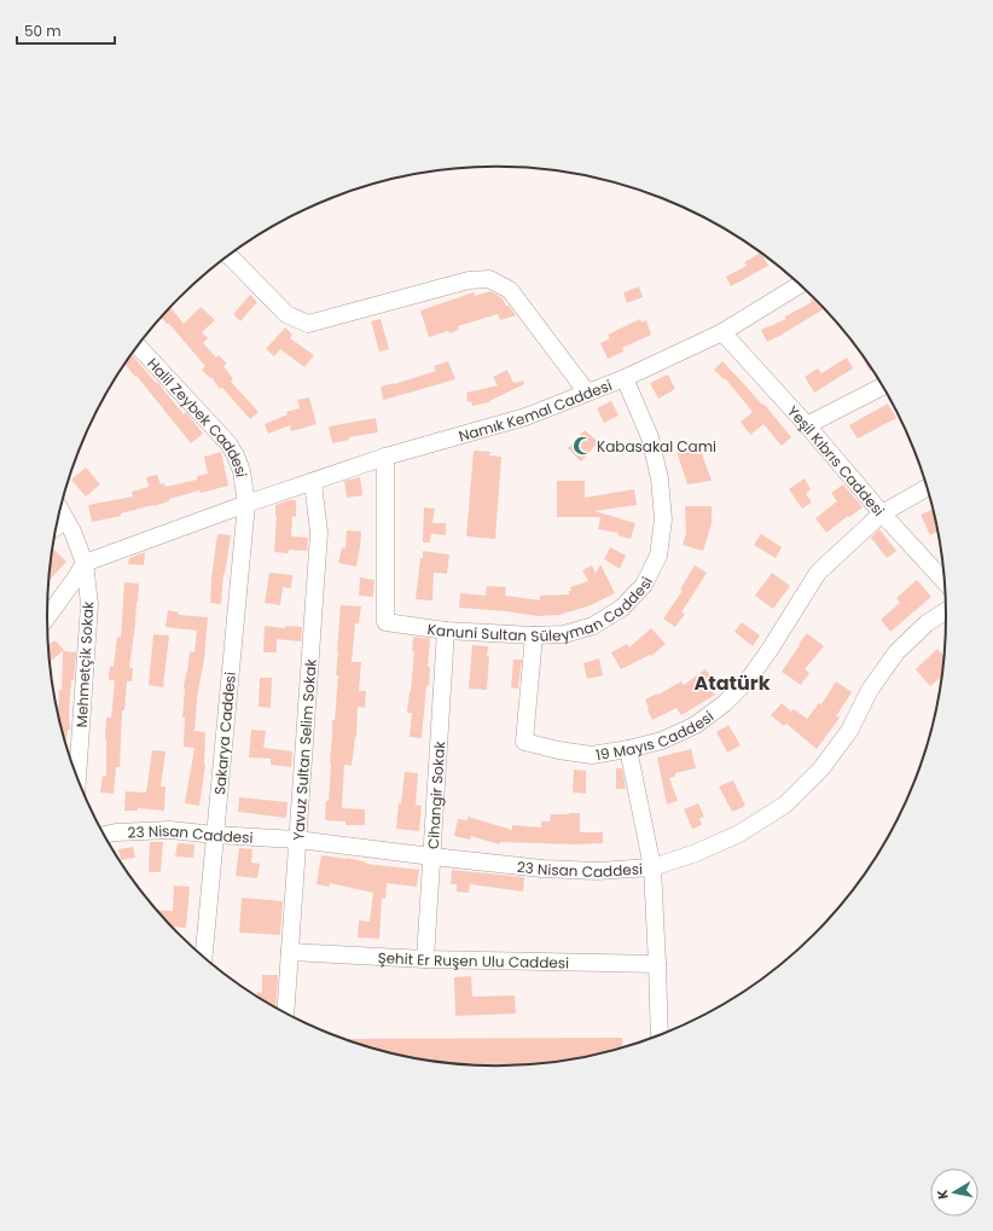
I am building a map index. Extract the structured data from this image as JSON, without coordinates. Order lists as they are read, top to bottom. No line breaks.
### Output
{"streets":{"street":["Namık Kemal Caddesi","Halil Zeybek Caddesi","Yeşil Kıbrıs Caddesi","Kanuni Sultan Süleyman Caddesi","Mehmetçik Sokak","19 Mayıs Caddesi","Sakarya Caddesi","Yavuz Sultan Selim Sokak","Cihangir Sokak","23 Nisan Caddesi","Şehit Er Ruşen Ulu Caddesi"]},"crossings":[["Namık Kemal Caddesi","Halil Zeybek Caddesi"],["Namık Kemal Caddesi","Yeşil Kıbrıs Caddesi"],["Namık Kemal Caddesi","Kanuni Sultan Süleyman Caddesi"],["Namık Kemal Caddesi","Mehmetçik Sokak"],["Namık Kemal Caddesi","Sakarya Caddesi"],["Namık Kemal Caddesi","Yavuz Sultan Selim Sokak"],["Halil Zeybek Caddesi","Sakarya Caddesi"],["Yeşil Kıbrıs Caddesi","19 Mayıs Caddesi"],["Kanuni Sultan Süleyman Caddesi","19 Mayıs Caddesi"],["Kanuni Sultan Süleyman Caddesi","Cihangir Sokak"],["Sakarya Caddesi","23 Nisan Caddesi"],["Yavuz Sultan Selim Sokak","23 Nisan Caddesi"],["Yavuz Sultan Selim Sokak","Şehit Er Ruşen Ulu Caddesi"],["Cihangir Sokak","23 Nisan Caddesi"],["Cihangir Sokak","Şehit Er Ruşen Ulu Caddesi"]],"districts":["Atatürk"],"places":{"mosque":["Kabasakal Cami"]},"scale_bar":"50 m","north":"left"}
